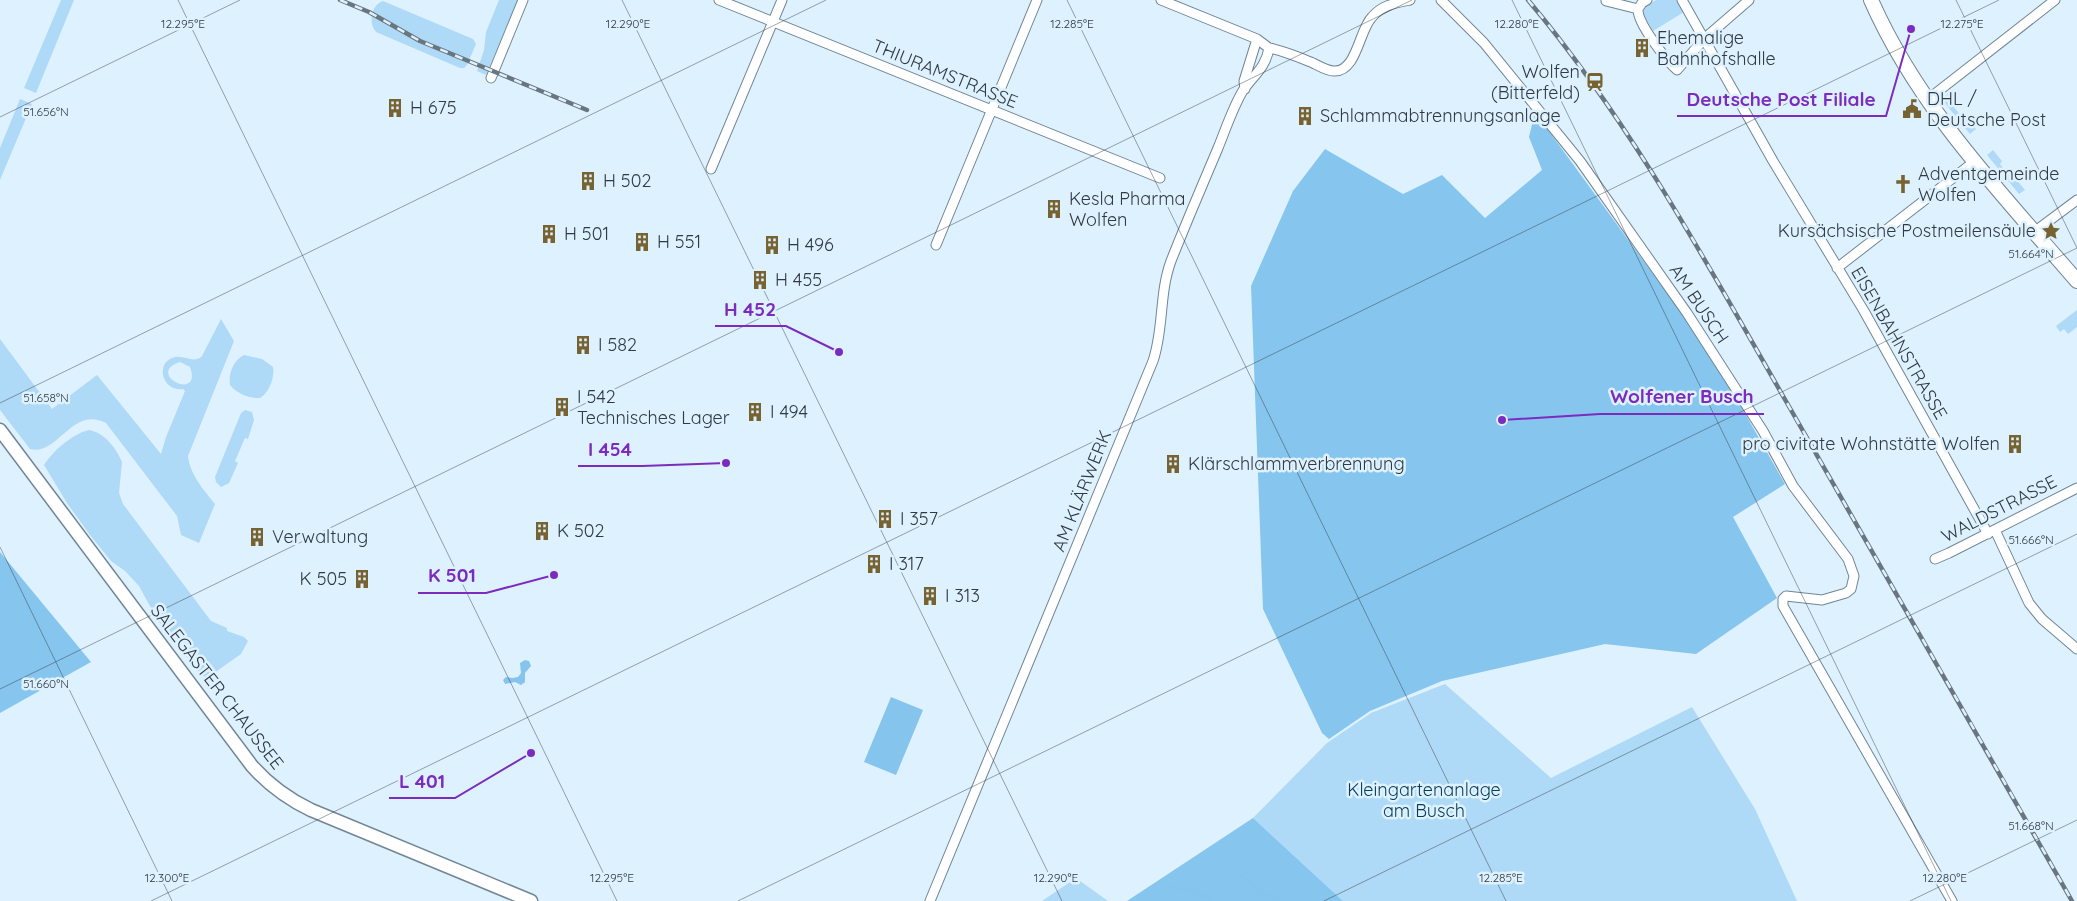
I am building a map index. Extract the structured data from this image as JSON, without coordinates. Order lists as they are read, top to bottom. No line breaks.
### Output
{"streets":{"main road":["SALEGASTER CHAUSSEE"],"street":["THIURAMSTRASSE","AM BUSCH","EISENBAHNSTRASSE","AM KLÄRWERK","WALDSTRASSE"]},"crossings":[["EISENBAHNSTRASSE","WALDSTRASSE"]],"parks":["Kleingartenanlage am Busch"],"places":{"other":["Deutsche Post Filiale","H 452","Wolfener Busch","I 454","K 501","L 401"],"building":["Ehemalige Bahnhofshalle","H 675","Schlammabtrennungsanlage","H 502","Kesla Pharma Wolfen","H 501","H 551","H 496","H 455","I 582","I 542 Technisches Lager","I 494","pro civitate Wohnstätte Wolfen","Klärschlammverbrennung","I 357","K 502","Verwaltung","I 317","K 505","I 313"],"station":["Wolfen (Bitterfeld)"],"public building":["DHL / Deutsche Post"],"church":["Adventgemeinde Wolfen"],"place":["Kursächsische Postmeilensäule"]},"coordinates":["12.295°E","12.290°E","12.280°E","12.275°E","12.285°E","51.656°N","51.664°N","51.658°N","51.666°N","51.660°N","51.668°N","12.300°E"]}
